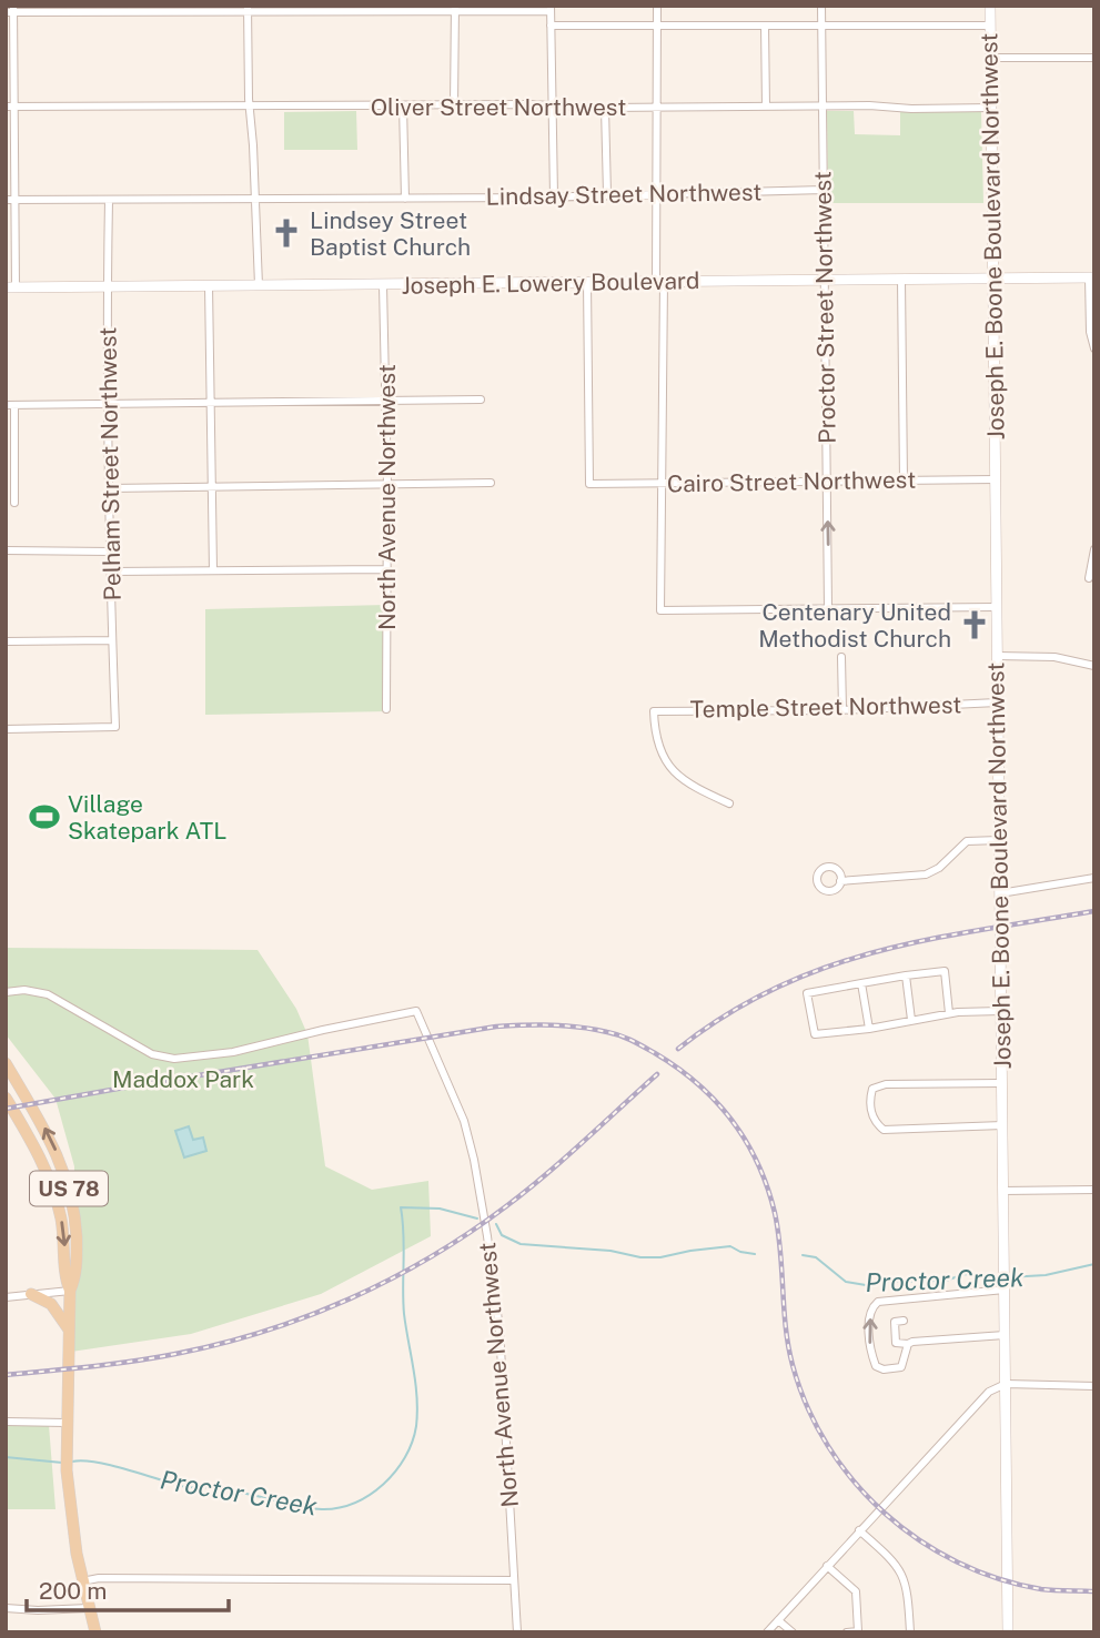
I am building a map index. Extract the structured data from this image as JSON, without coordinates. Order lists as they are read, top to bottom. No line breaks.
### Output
{"streets":{"main road":["Joseph E. Boone Boulevard Northwest","Joseph E. Lowery Boulevard","US 78"],"street":["Oliver Street Northwest","Lindsay Street Northwest","Proctor Street Northwest","Pelham Street Northwest","Cairo Street Northwest","North Avenue Northwest","Temple Street Northwest"]},"crossings":[["Oliver Street Northwest","Joseph E. Boone Boulevard Northwest"],["Oliver Street Northwest","Proctor Street Northwest"],["Lindsay Street Northwest","Proctor Street Northwest"],["Lindsay Street Northwest","Pelham Street Northwest"],["Joseph E. Boone Boulevard Northwest","Joseph E. Lowery Boulevard"],["Joseph E. Boone Boulevard Northwest","Cairo Street Northwest"],["Joseph E. Boone Boulevard Northwest","Temple Street Northwest"],["Joseph E. Lowery Boulevard","Proctor Street Northwest"],["Joseph E. Lowery Boulevard","Pelham Street Northwest"],["Joseph E. Lowery Boulevard","Cairo Street Northwest"],["Joseph E. Lowery Boulevard","North Avenue Northwest"],["Proctor Street Northwest","Cairo Street Northwest"]],"water":["Proctor Creek"],"parks":["Maddox Park"],"places":{"church":["Lindsey Street Baptist Church","Centenary United Methodist Church"],"sports":["Village Skatepark ATL"]},"scale_bar":"200 m"}
